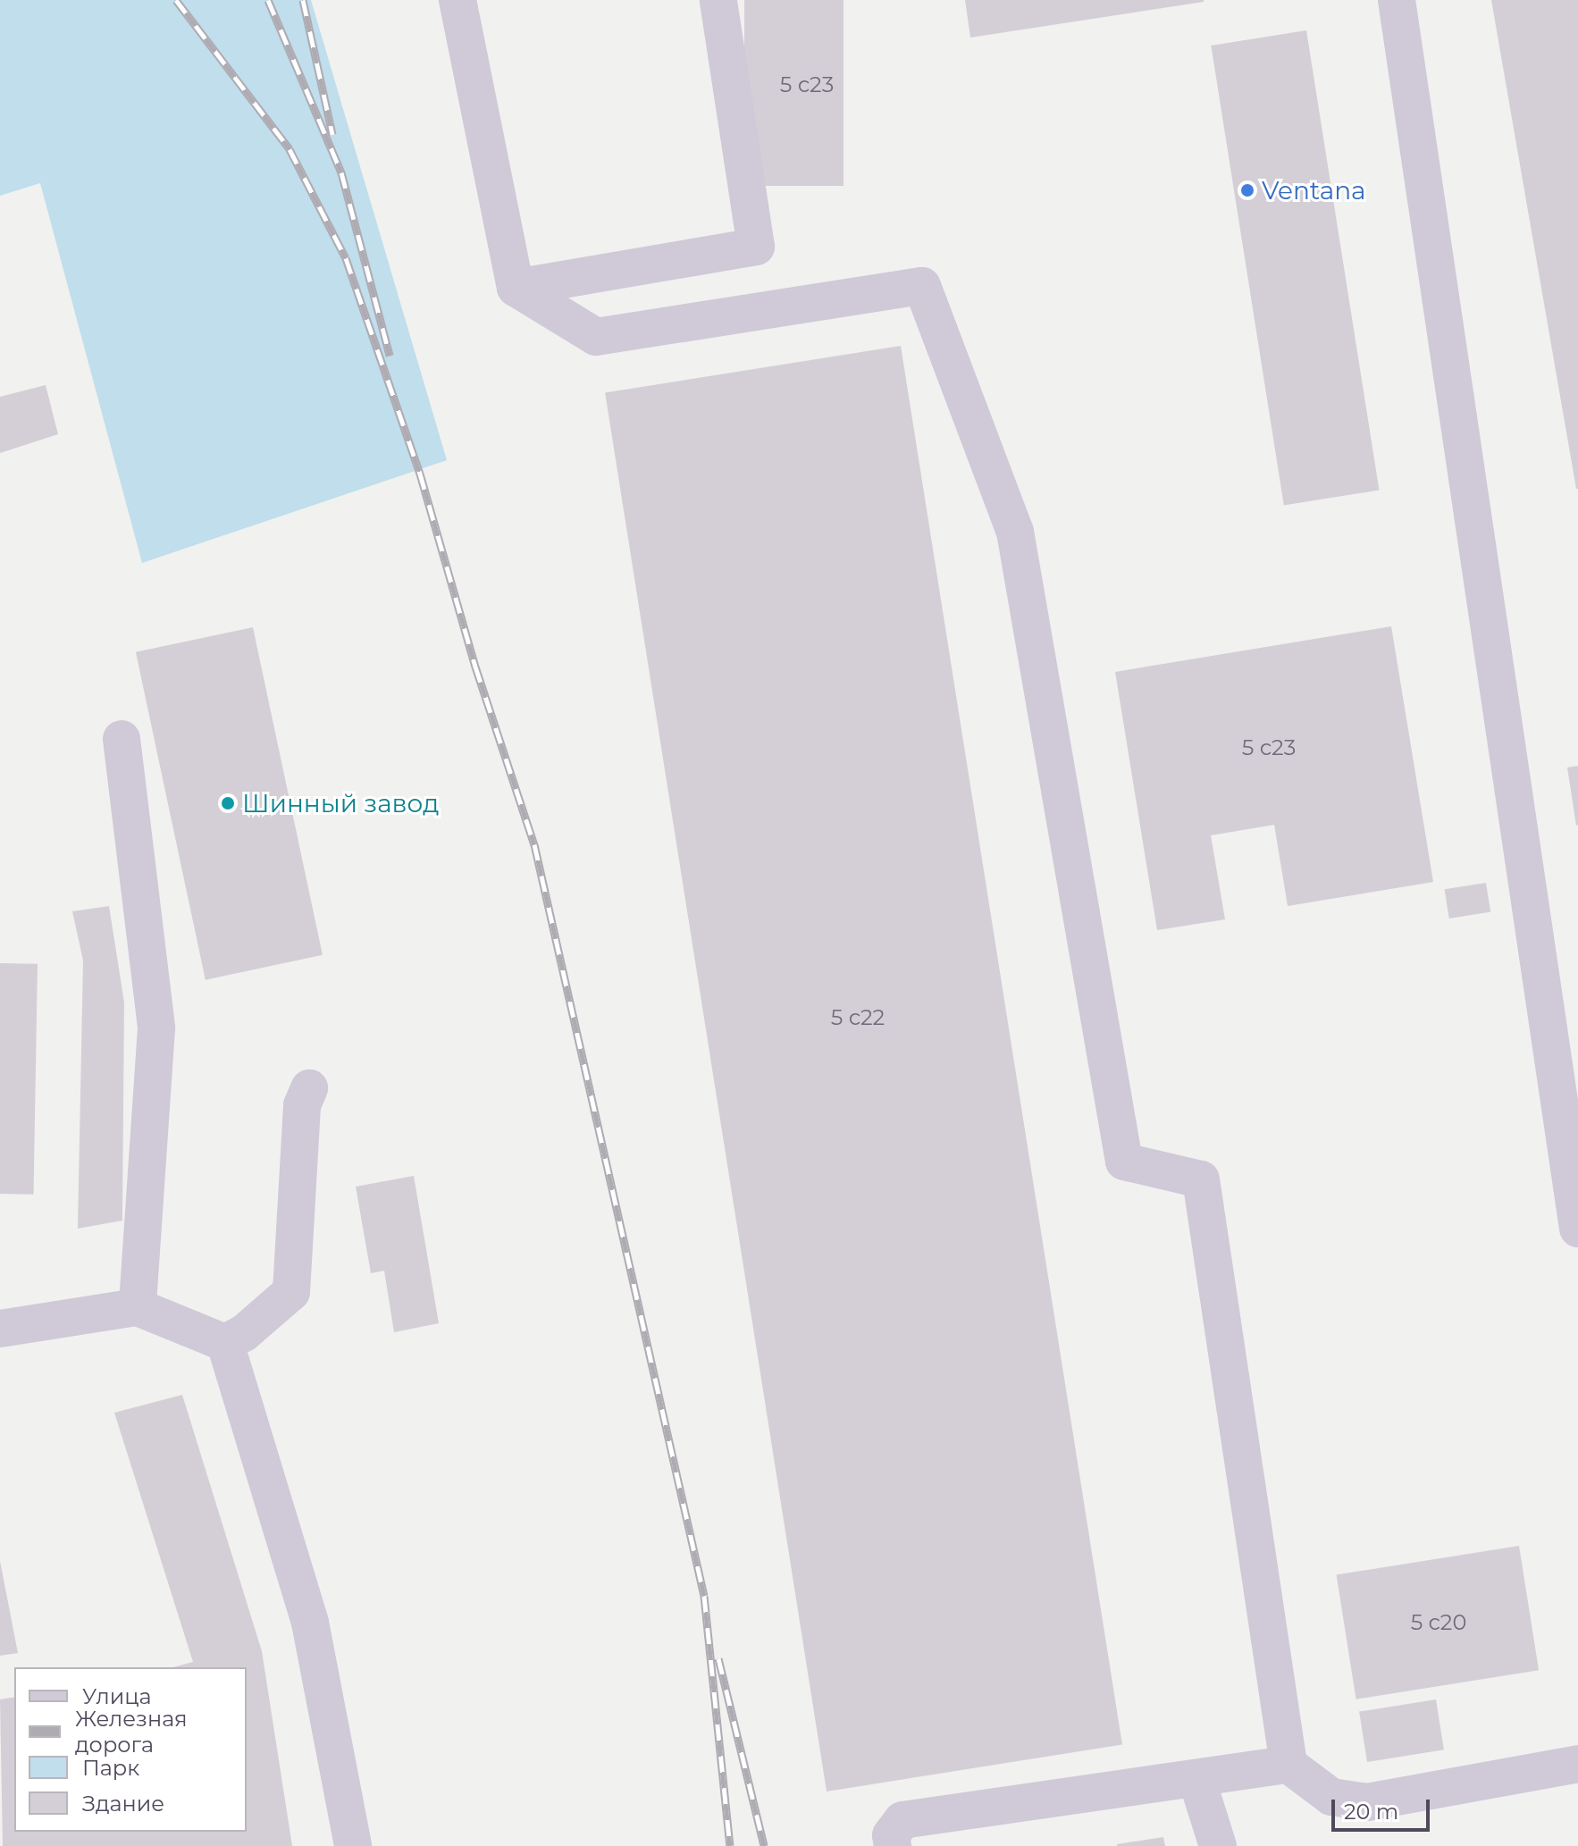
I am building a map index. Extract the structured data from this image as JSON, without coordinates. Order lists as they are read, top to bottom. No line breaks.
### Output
{"places":["Ventana","Шинный завод"],"house_numbers":["5 с23","5 с23","5 с22","5 с20"],"legend":["Улица","Железная дорога","Парк","Здание"],"scale_bar":"20 m"}
